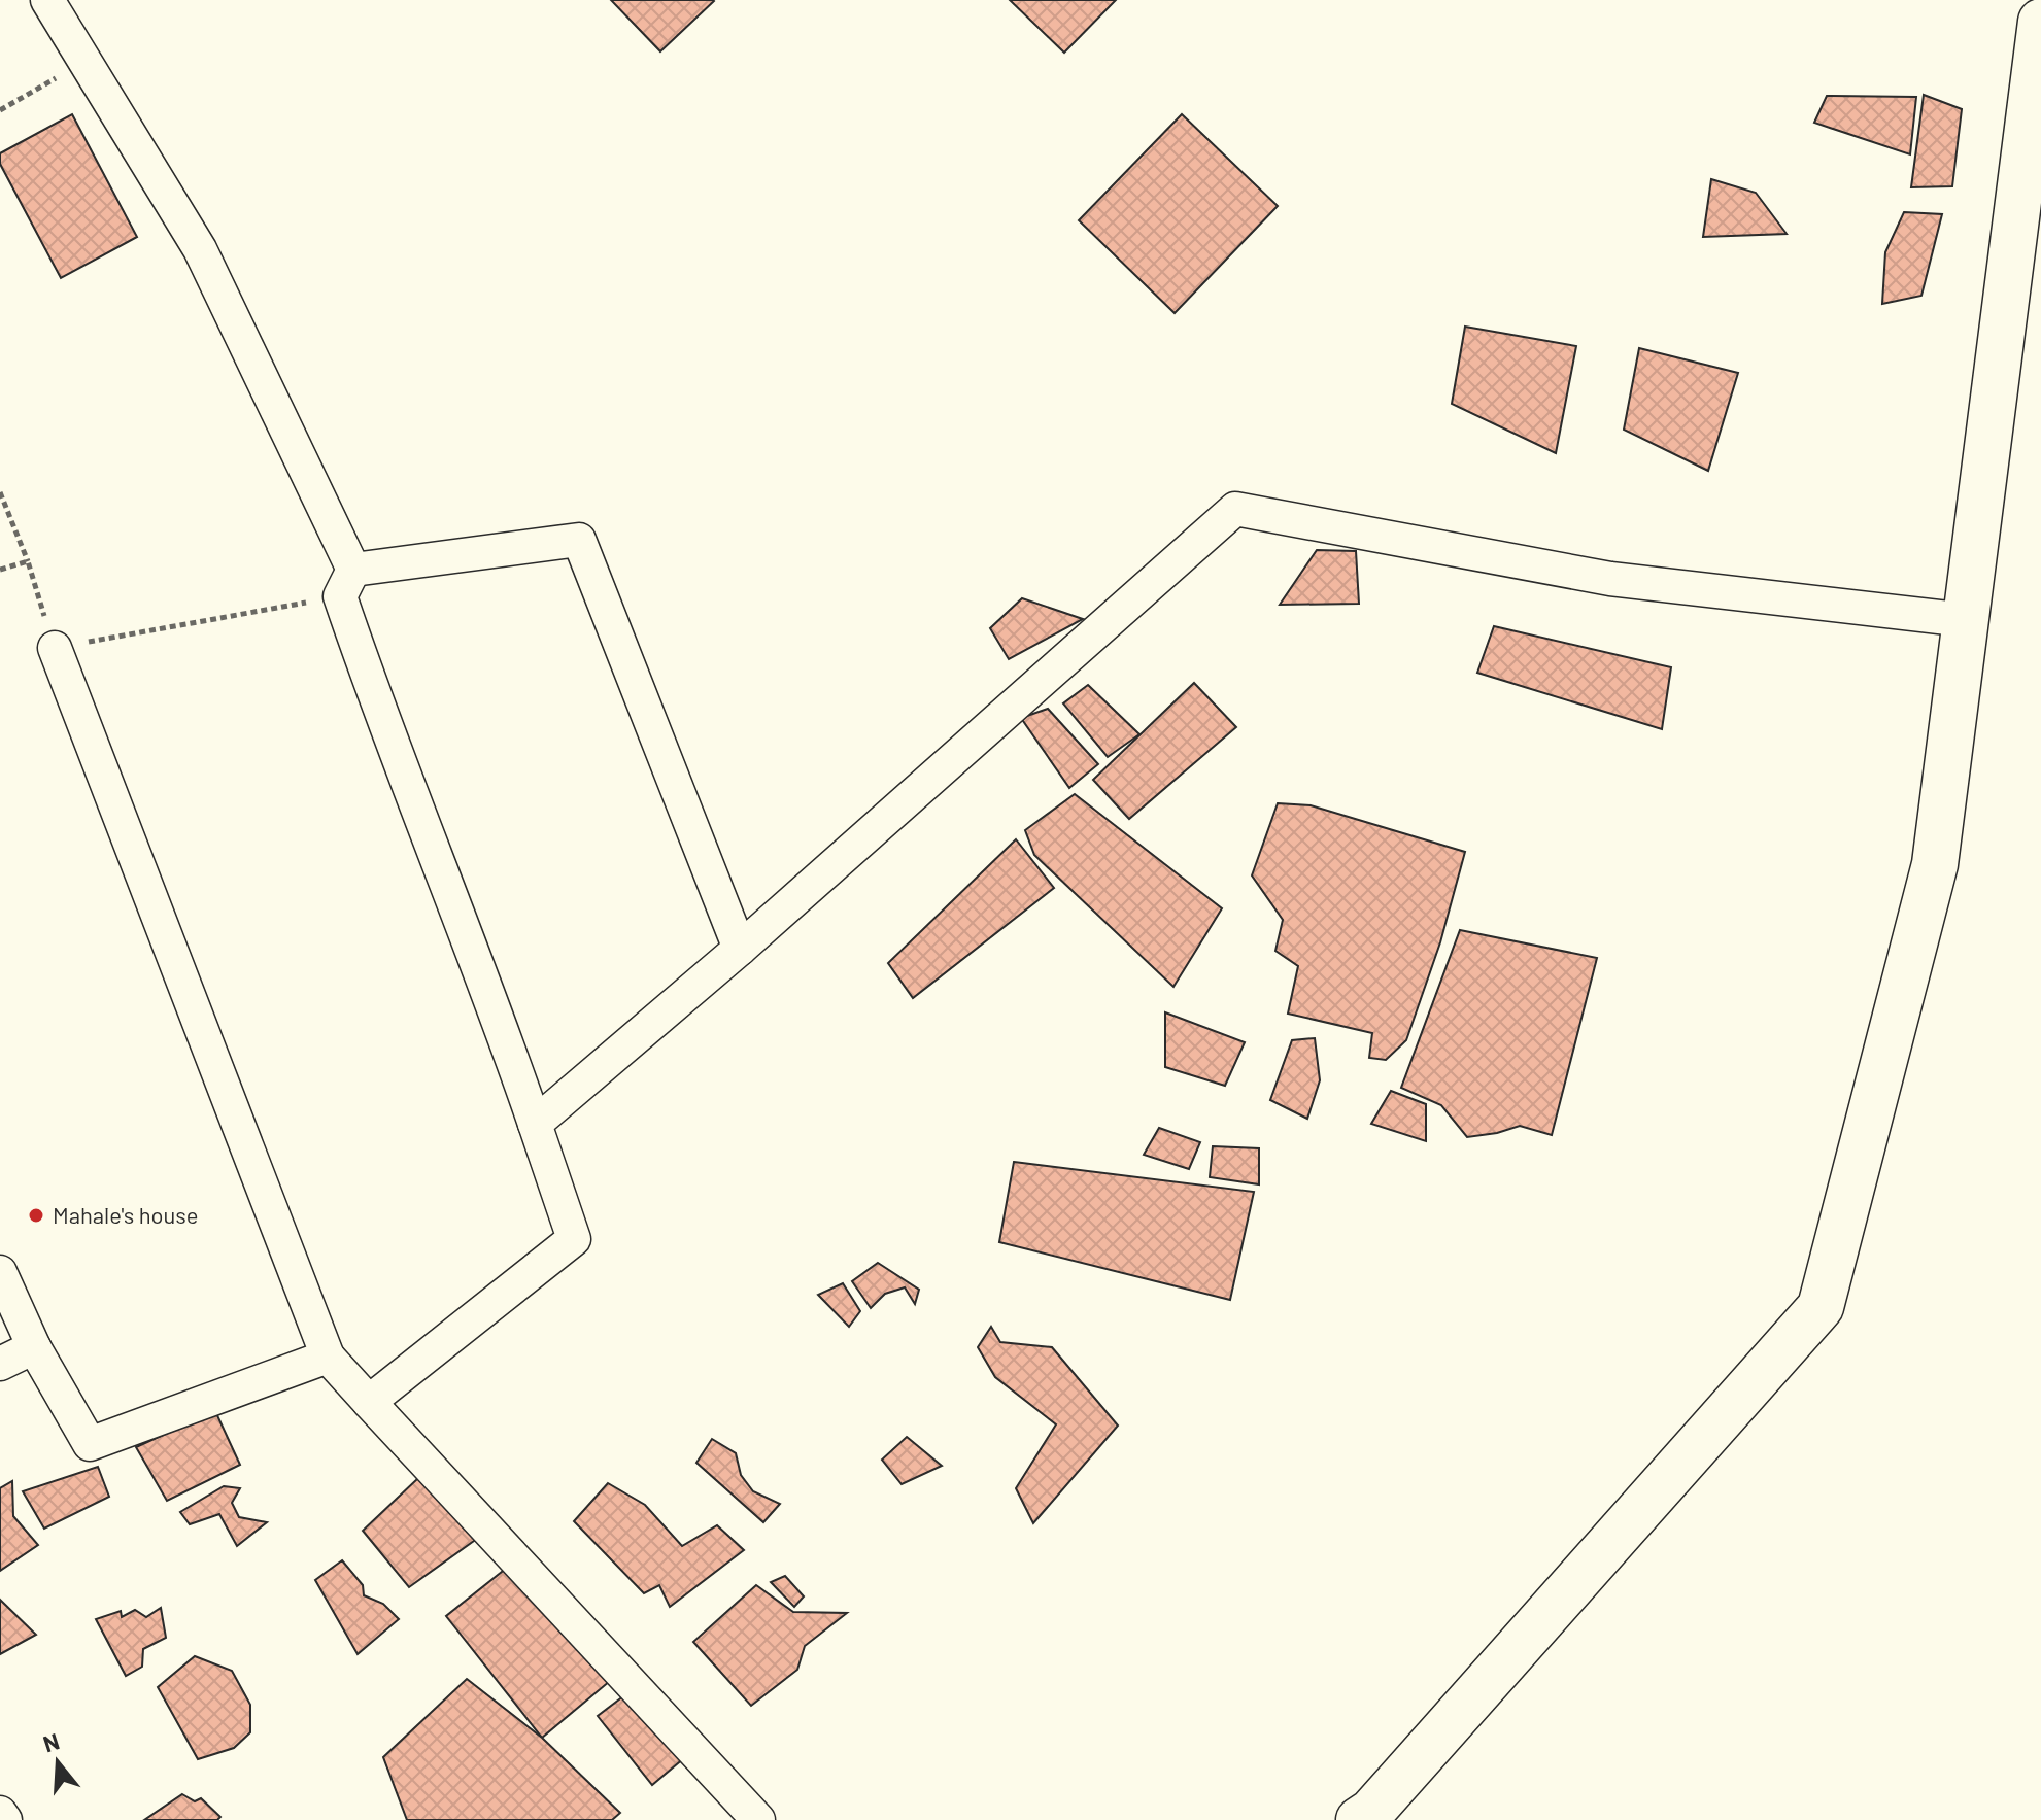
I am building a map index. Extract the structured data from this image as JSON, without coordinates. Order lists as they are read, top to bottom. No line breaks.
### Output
{"places":["Mahale's house"],"north":"top"}
